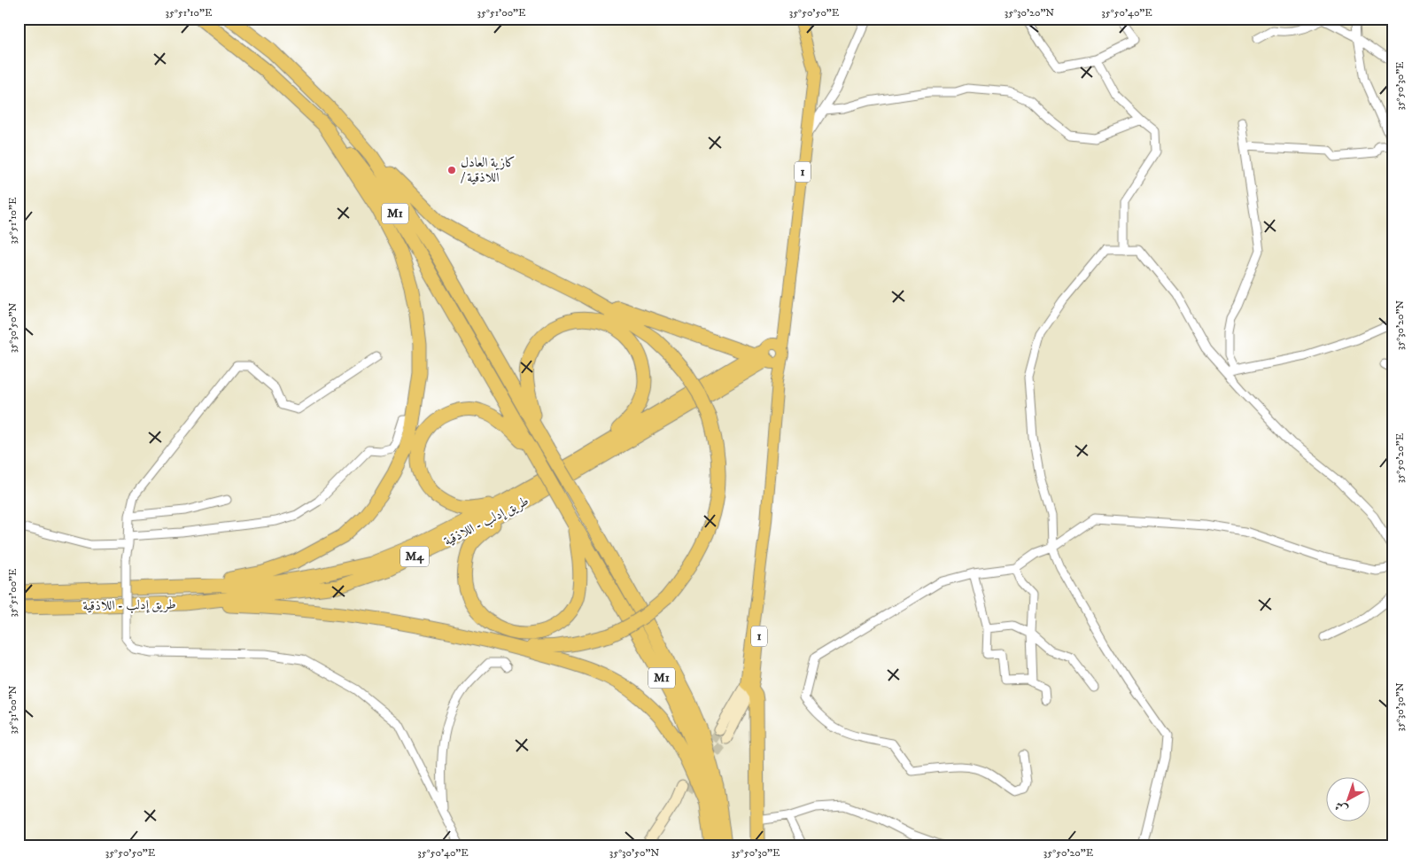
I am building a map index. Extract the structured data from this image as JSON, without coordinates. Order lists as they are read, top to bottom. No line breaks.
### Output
{"streets":{"highway":["M1","طريق إدلب - اللاذقية","M4"],"main road":["1"]},"crossings":[["1","طريق إدلب - اللاذقية"]],"places":["كازية العادل / اللاذقية"],"north":"bottom left","coordinates":["35°51'10\"E","35°51'00\"E","35°50'50\"E","35°30'20\"N","35°50'40\"E","35°50'30\"E","35°30'50\"N","35°50'20\"E","35°30'30\"N","35°31'00\"N"]}
